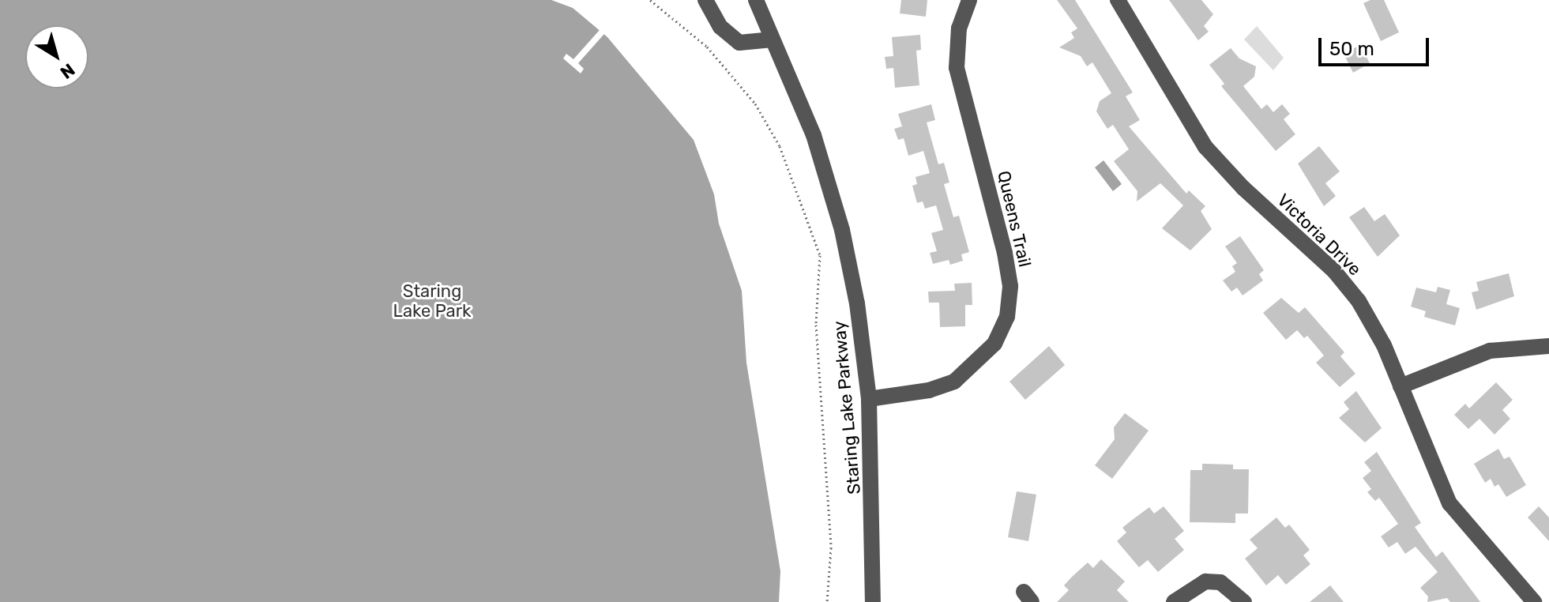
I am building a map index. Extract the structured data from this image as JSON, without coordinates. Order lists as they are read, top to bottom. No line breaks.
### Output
{"streets":{"street":["Queens Trail","Victoria Drive","Staring Lake Parkway"]},"crossings":[["Queens Trail","Staring Lake Parkway"]],"parks":["Staring Lake Park"],"scale_bar":"50 m","north":"bottom right"}
